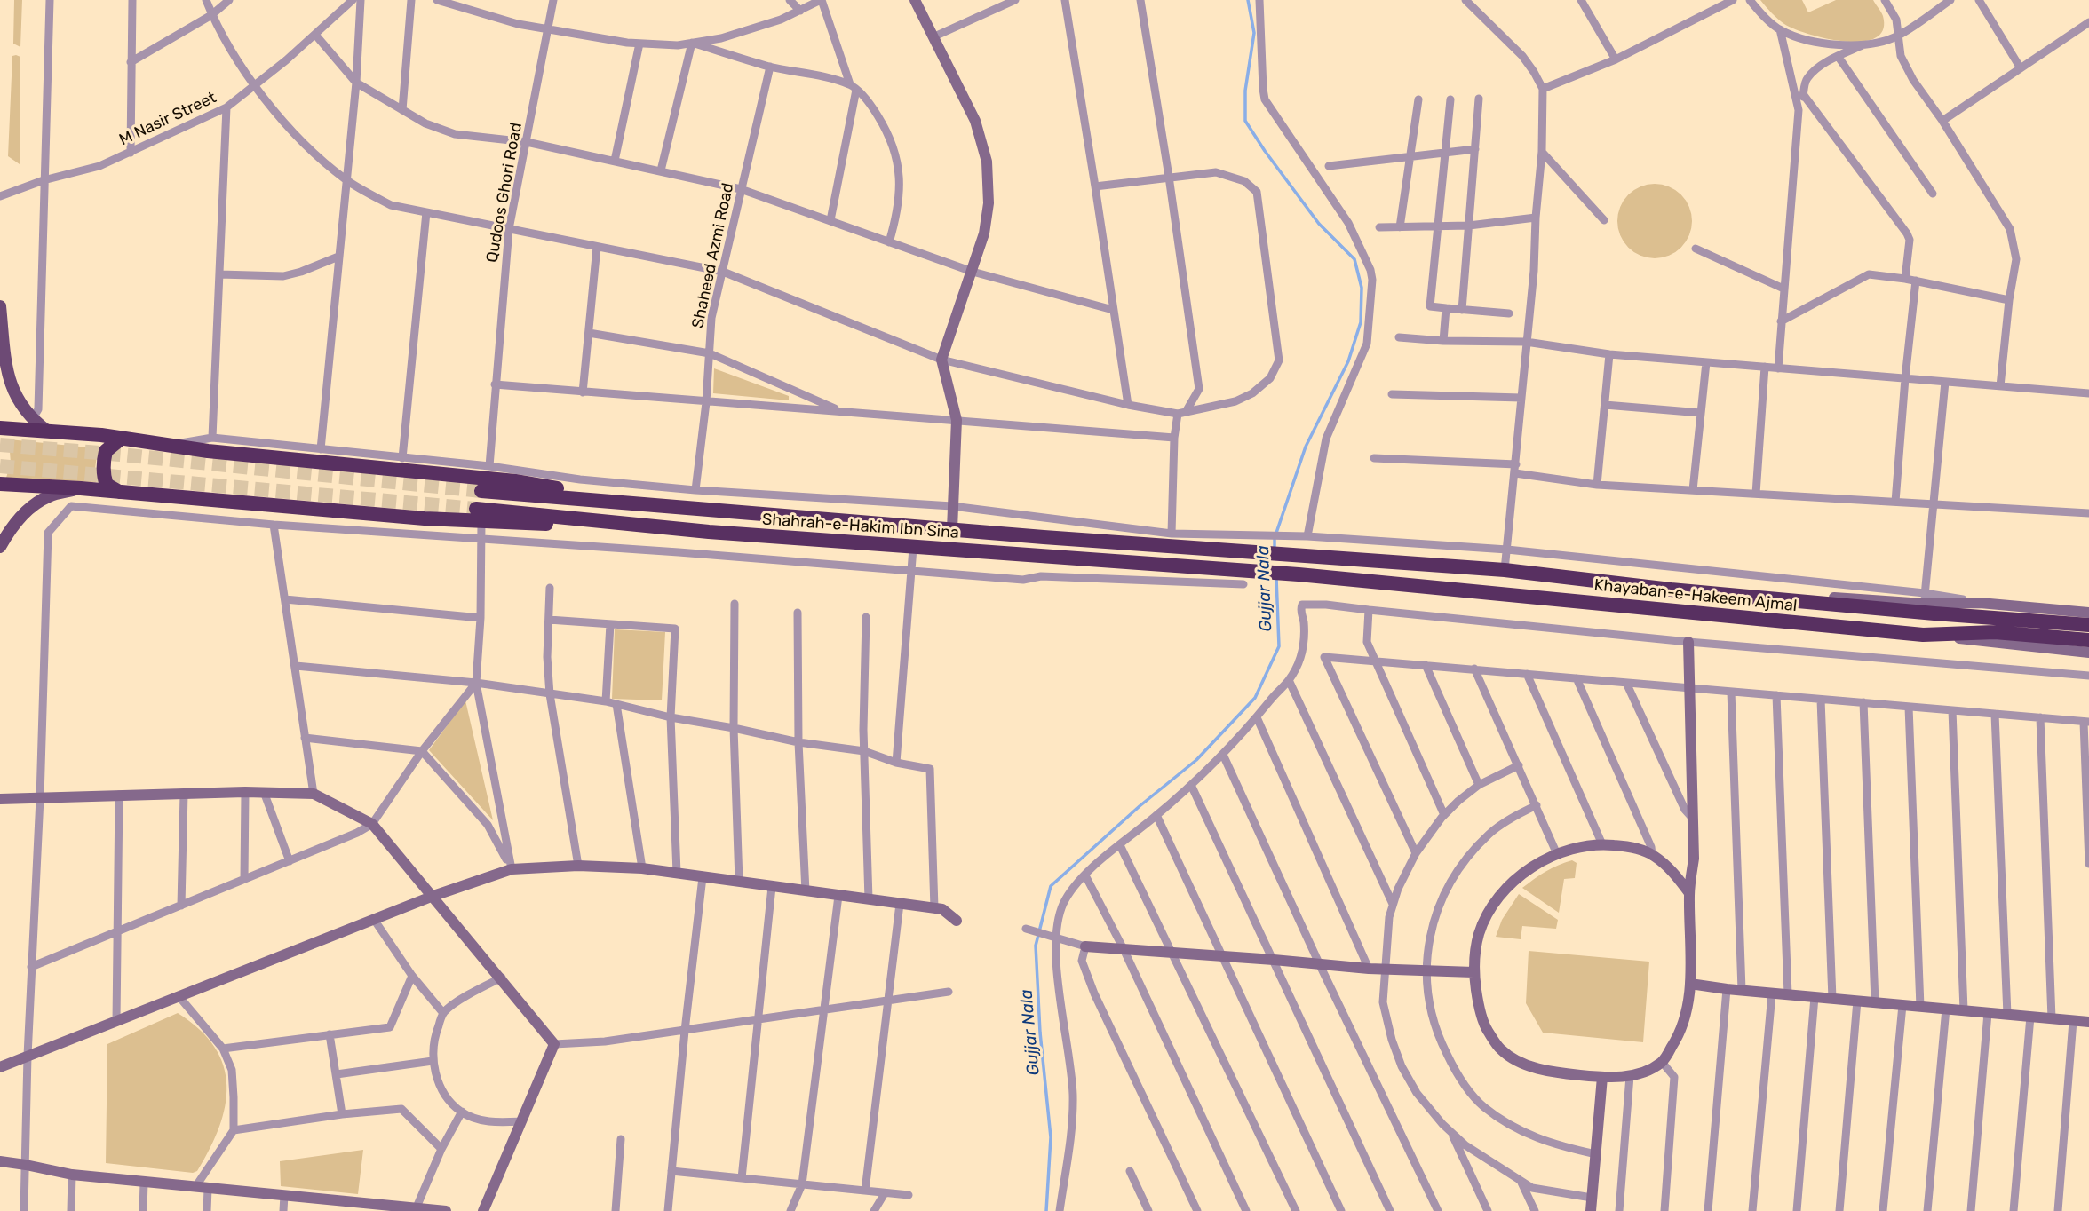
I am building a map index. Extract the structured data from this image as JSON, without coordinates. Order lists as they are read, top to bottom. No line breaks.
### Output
{"streets":{"highway":["Shahrah-e-Hakim Ibn Sina","Khayaban-e-Hakeem Ajmal"],"street":["M Nasir Street","Qudoos Ghori Road","Shaheed Azmi Road"]},"crossings":[["Shahrah-e-Hakim Ibn Sina","Khayaban-e-Hakeem Ajmal"]],"water":["Gujjar Nala"]}
